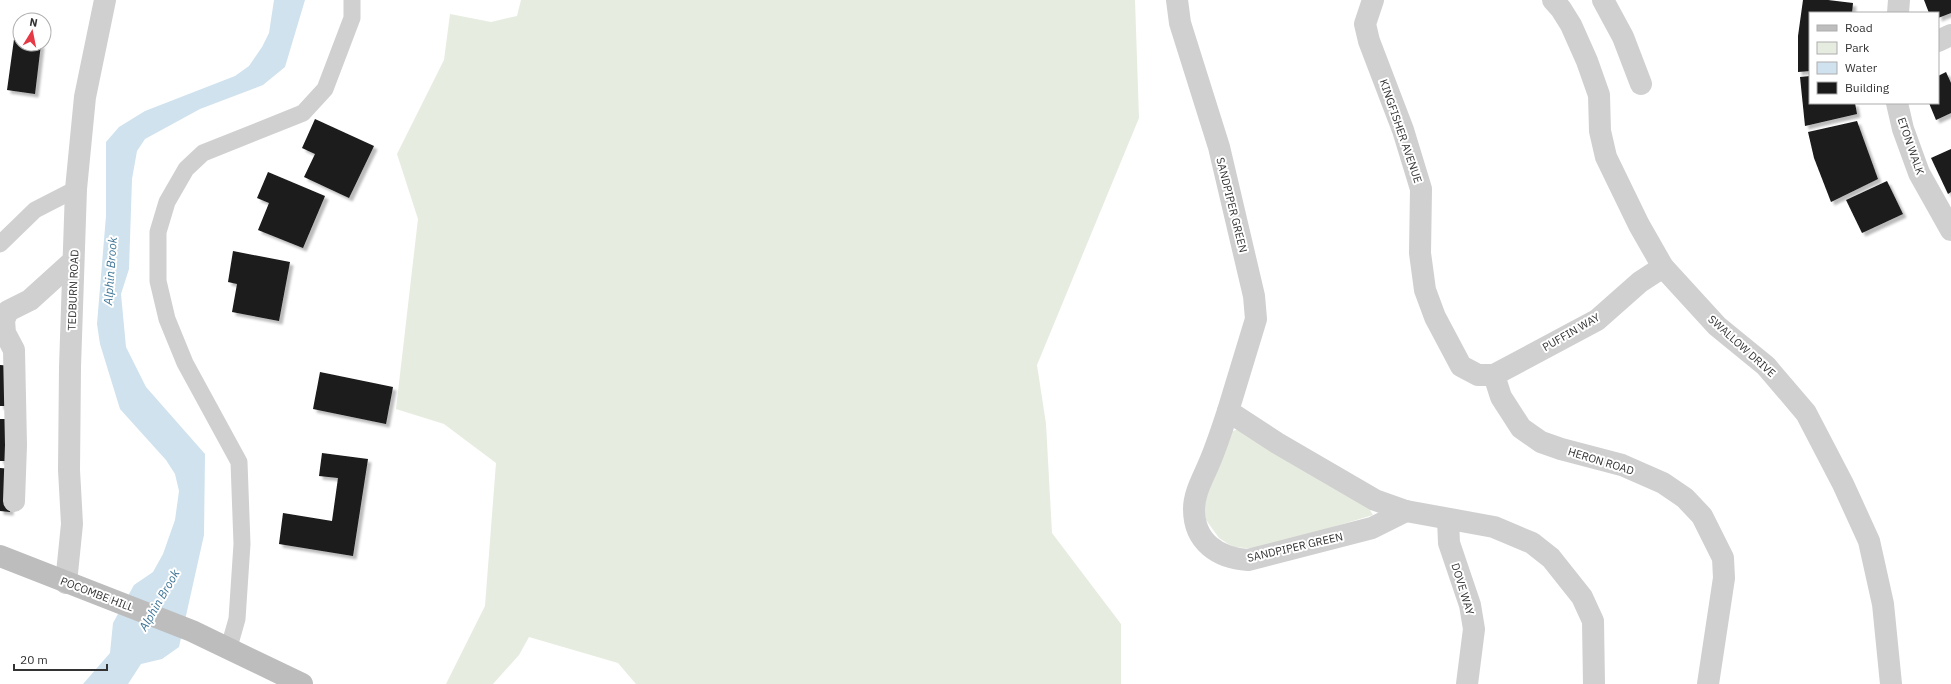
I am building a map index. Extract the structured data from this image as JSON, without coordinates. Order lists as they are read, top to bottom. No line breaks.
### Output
{"streets":{"main road":["POCOMBE HILL"],"street":["KINGFISHER AVENUE","ETON WALK","SANDPIPER GREEN","TEDBURN ROAD","PUFFIN WAY","SWALLOW DRIVE","HERON ROAD","DOVE WAY"]},"crossings":[["KINGFISHER AVENUE","PUFFIN WAY"],["KINGFISHER AVENUE","HERON ROAD"],["TEDBURN ROAD","POCOMBE HILL"],["PUFFIN WAY","SWALLOW DRIVE"],["PUFFIN WAY","HERON ROAD"]],"water":["Alphin Brook"],"legend":["Road","Park","Water","Building"],"scale_bar":"20 m","north":"top"}
